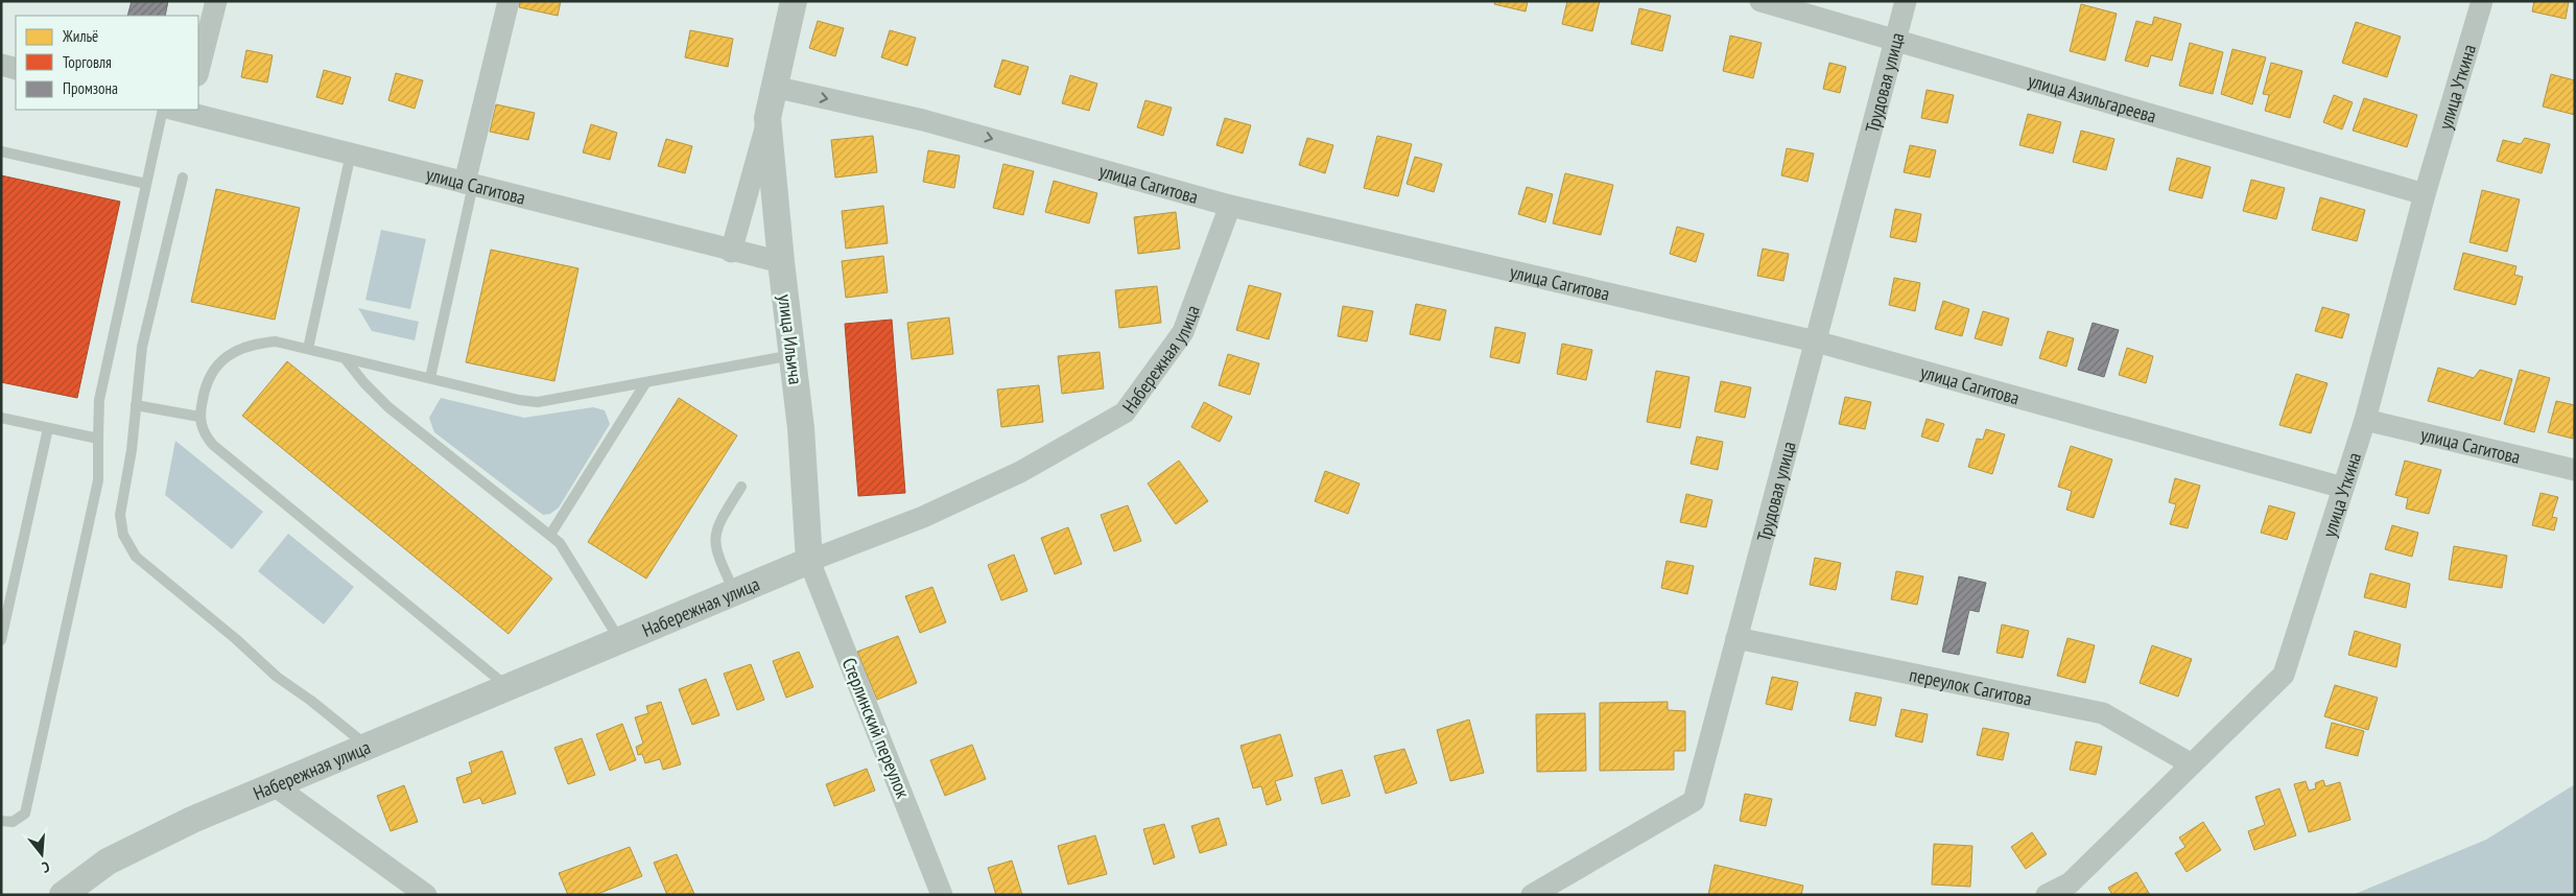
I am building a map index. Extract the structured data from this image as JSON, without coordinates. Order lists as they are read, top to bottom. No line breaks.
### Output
{"streets":{"street":["Трудовая улица","улица Уткина","улица Азильгареева","улица Сагитова","улица Ильича","Набережная улица","переулок Сагитова","Стерлинский переулок"]},"crossings":[["Трудовая улица","улица Азильгареева"],["Трудовая улица","улица Сагитова"],["Трудовая улица","переулок Сагитова"],["улица Уткина","улица Азильгареева"],["улица Уткина","улица Сагитова"],["улица Уткина","переулок Сагитова"],["улица Сагитова","улица Ильича"],["улица Сагитова","Набережная улица"],["улица Ильича","Набережная улица"],["улица Ильича","Стерлинский переулок"],["Набережная улица","Стерлинский переулок"]],"legend":["Жильё","Торговля","Промзона"],"north":"bottom"}
